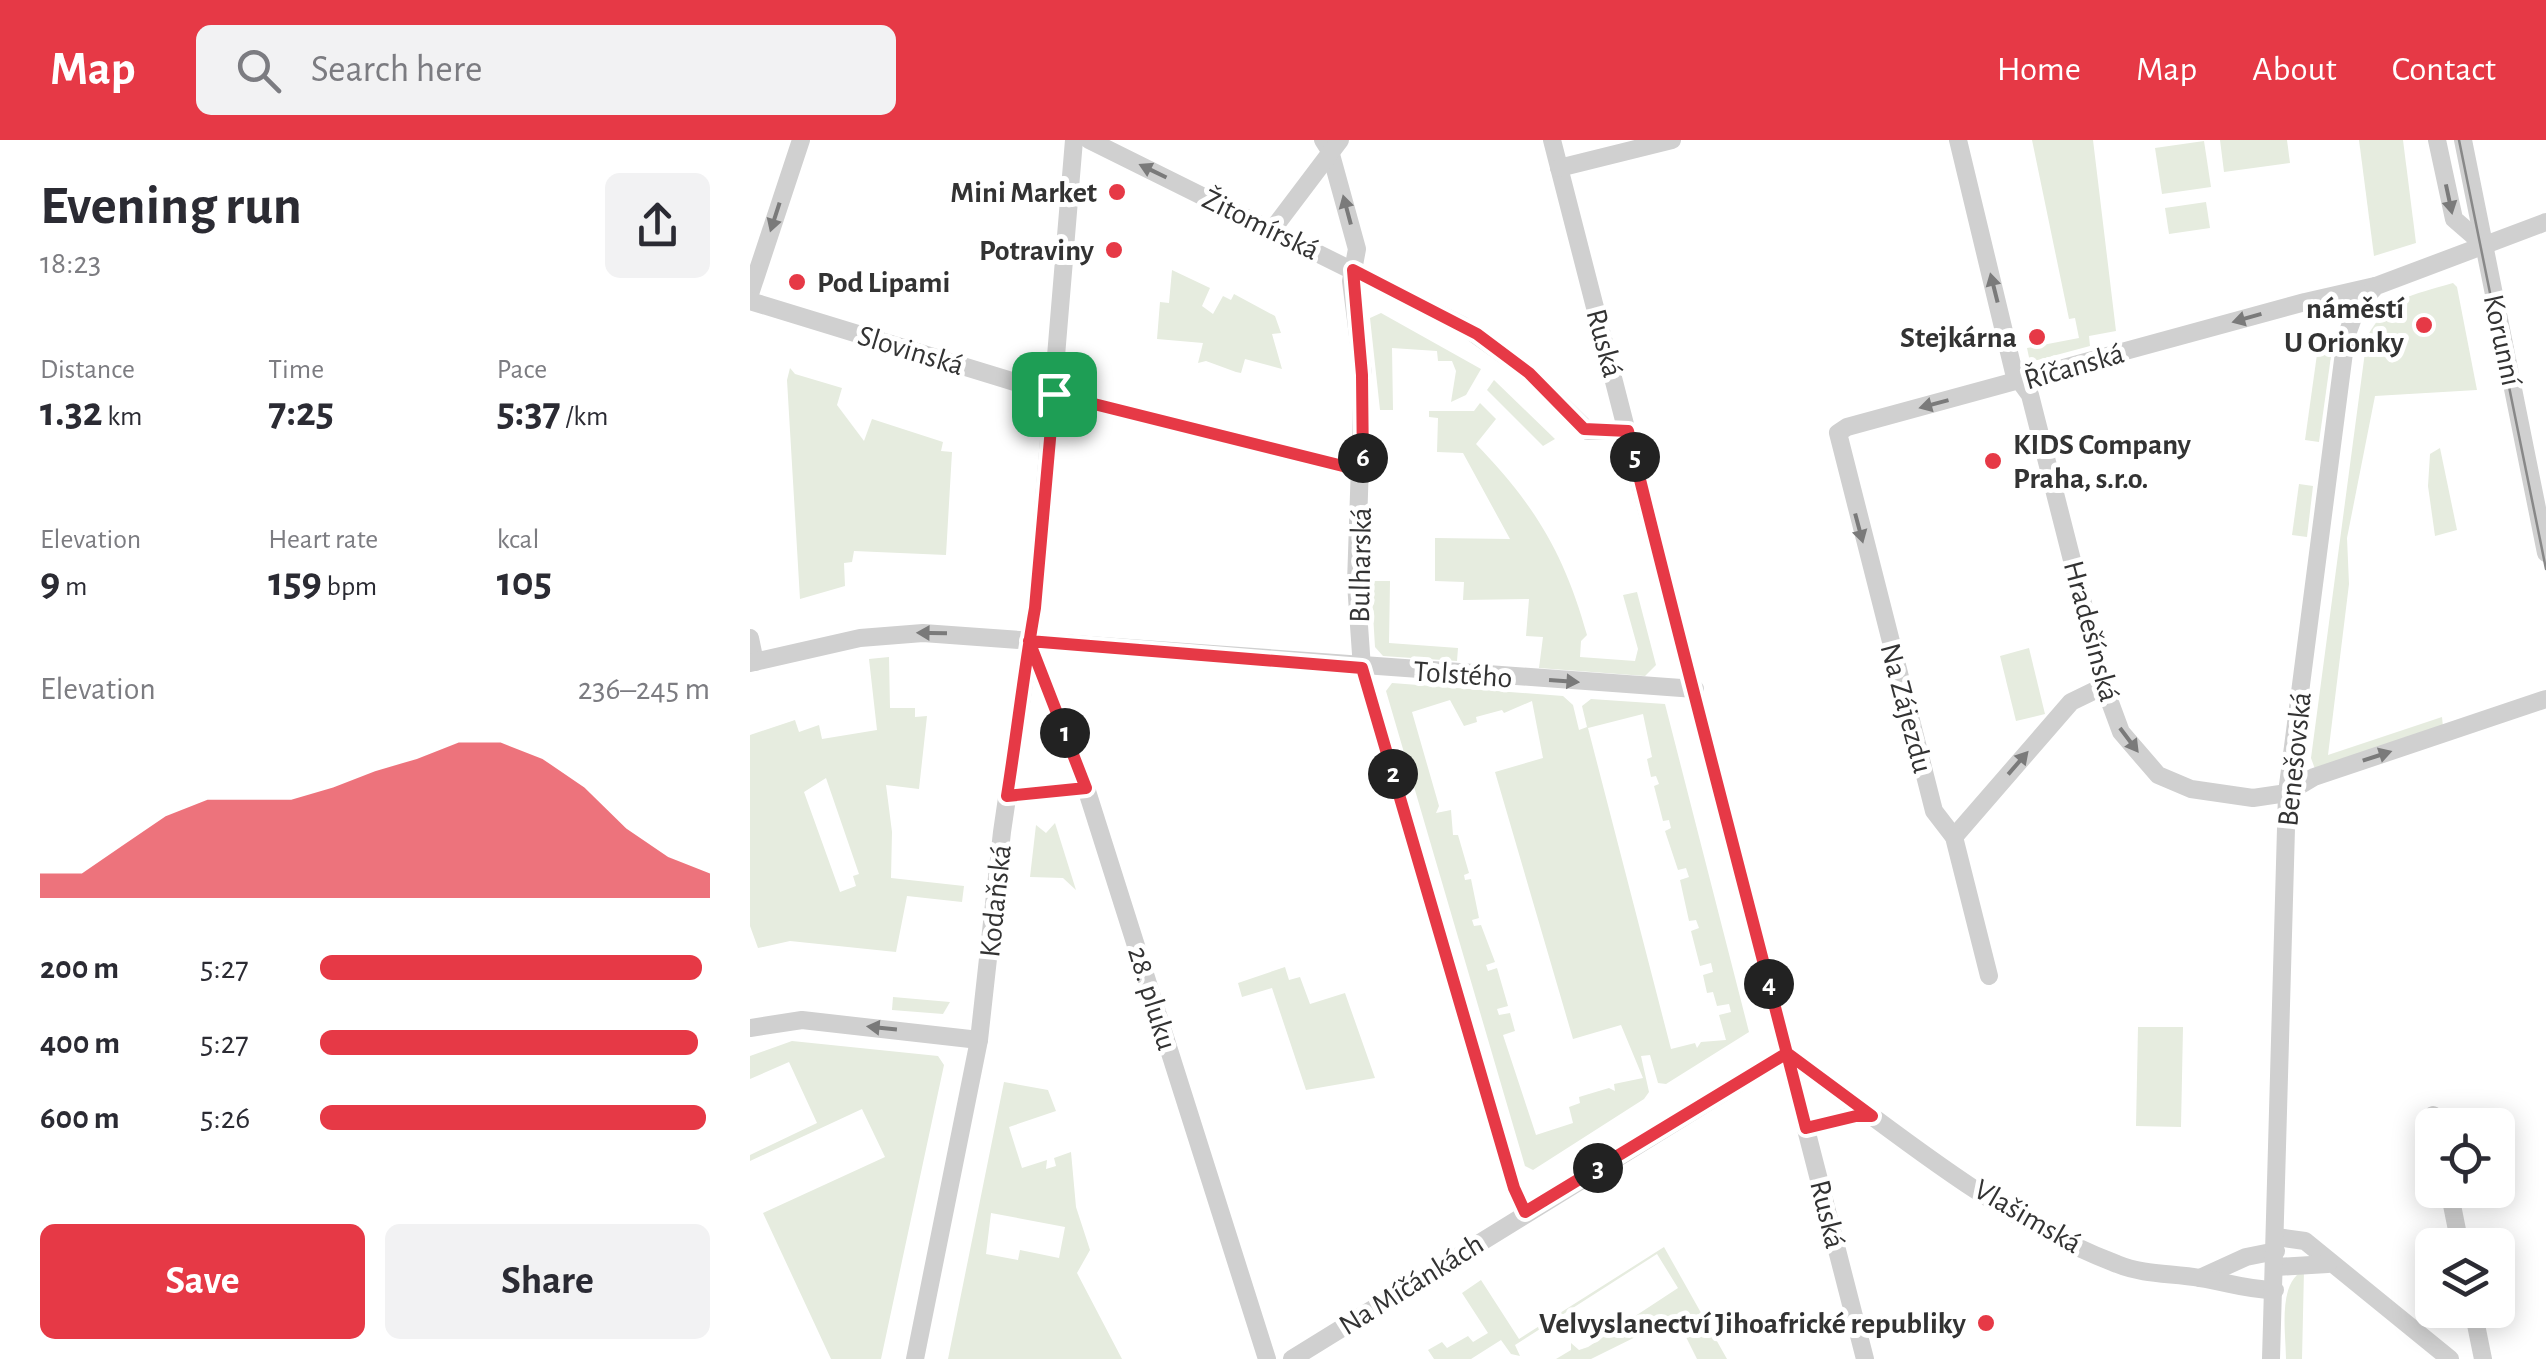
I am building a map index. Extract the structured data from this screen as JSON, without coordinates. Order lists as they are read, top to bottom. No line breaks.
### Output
{"streets":{"street":["Žitomírská","Korunní","Ruská","Slovinská","Říčanská","Bulharská","Hradešínská","Tolstého","Na Zájezdu","Benešovská","Kodaňská","28. pluku","Vlašimská","Na Míčánkách"]},"crossings":[["Žitomírská","Ruská"],["Žitomírská","Bulharská"],["Ruská","Tolstého"],["Ruská","Vlašimská"],["Ruská","Na Míčánkách"],["Slovinská","Bulharská"],["Slovinská","Kodaňská"],["Říčanská","Hradešínská"],["Říčanská","Na Zájezdu"],["Říčanská","Benešovská"],["Bulharská","Tolstého"],["Bulharská","Na Míčánkách"],["Hradešínská","Benešovská"],["Tolstého","Kodaňská"],["Tolstého","28. pluku"],["Benešovská","Vlašimská"],["Kodaňská","28. pluku"],["Vlašimská","Na Míčánkách"]],"one_way":["Říčanská","Na Zájezdu"],"places":["Mini Market","Potraviny","Pod Lipami","náměstí U Orionky","Stejkárna","KIDS Company Praha, s.r.o.","Velvyslanectví Jihoafrické republiky"],"page":{"header":"Map","search":"Search here","nav":["Home","Map","About","Contact"],"heading":["Evening run","18:23"],"stats":[["Distance","1.32 km"],["Time","7:25"],["Pace","5:37 /km"],["Elevation","9 m"],["Heart rate","159 bpm"],["kcal","105"]],"pins":["5","6","1","2","4","3"],"chart":["Elevation","236–245 m"],"list":[{"name":"200 m","note":"5:27"},{"name":"400 m","note":"5:27"},{"name":"600 m","note":"5:26"}],"buttons":["Save","Share"]}}
